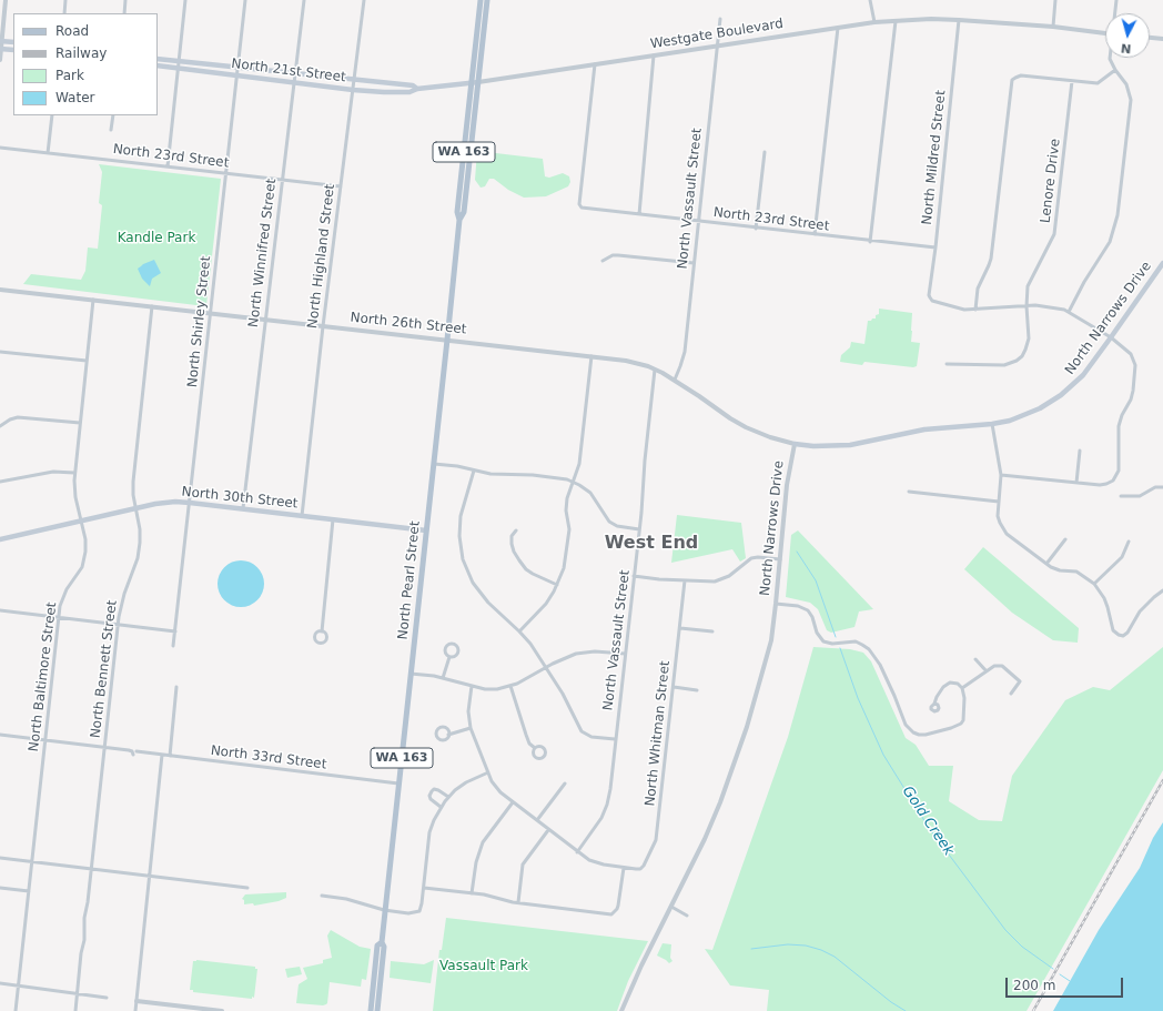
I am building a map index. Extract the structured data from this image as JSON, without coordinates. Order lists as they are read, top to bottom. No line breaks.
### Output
{"streets":{"main road":["North 21st Street","WA 163","North Narrows Drive","North 30th Street","North Pearl Street"],"street":["Westgate Boulevard","North 23rd Street","North Mildred Street","Lenore Drive","North Vassault Street","North Winnifred Street","North Highland Street","North Shirley Street","North 26th Street","North Bennett Street","North Baltimore Street","North Whitman Street","North 33rd Street"]},"crossings":[["Westgate Boulevard","North 21st Street"],["Westgate Boulevard","North 23rd Street"],["Westgate Boulevard","North Mildred Street"],["Westgate Boulevard","North Vassault Street"],["Westgate Boulevard","North Pearl Street"],["North 21st Street","North Winnifred Street"],["North 21st Street","North Highland Street"],["North 21st Street","North Shirley Street"],["North 21st Street","North Pearl Street"],["North 23rd Street","North Mildred Street"],["North 23rd Street","North Vassault Street"],["North 23rd Street","North Winnifred Street"],["North 23rd Street","North Highland Street"],["North 23rd Street","North Shirley Street"],["North Vassault Street","North 26th Street"],["North Winnifred Street","North 26th Street"],["North Winnifred Street","North 30th Street"],["North Highland Street","North 26th Street"],["North Highland Street","North 30th Street"],["North Narrows Drive","North 26th Street"],["North Shirley Street","North 26th Street"],["North Shirley Street","North 30th Street"],["North 26th Street","North Pearl Street"],["North 26th Street","North Bennett Street"],["North 26th Street","North Baltimore Street"],["North 30th Street","North Pearl Street"],["North 30th Street","North Bennett Street"],["North 30th Street","North Baltimore Street"],["North Pearl Street","North 33rd Street"],["North Bennett Street","North 33rd Street"],["North Baltimore Street","North 33rd Street"]],"districts":["West End"],"water":["Gold Creek"],"parks":["Kandle Park","Vassault Park"],"legend":["Road","Railway","Park","Water"],"scale_bar":"200 m","north":"bottom"}
